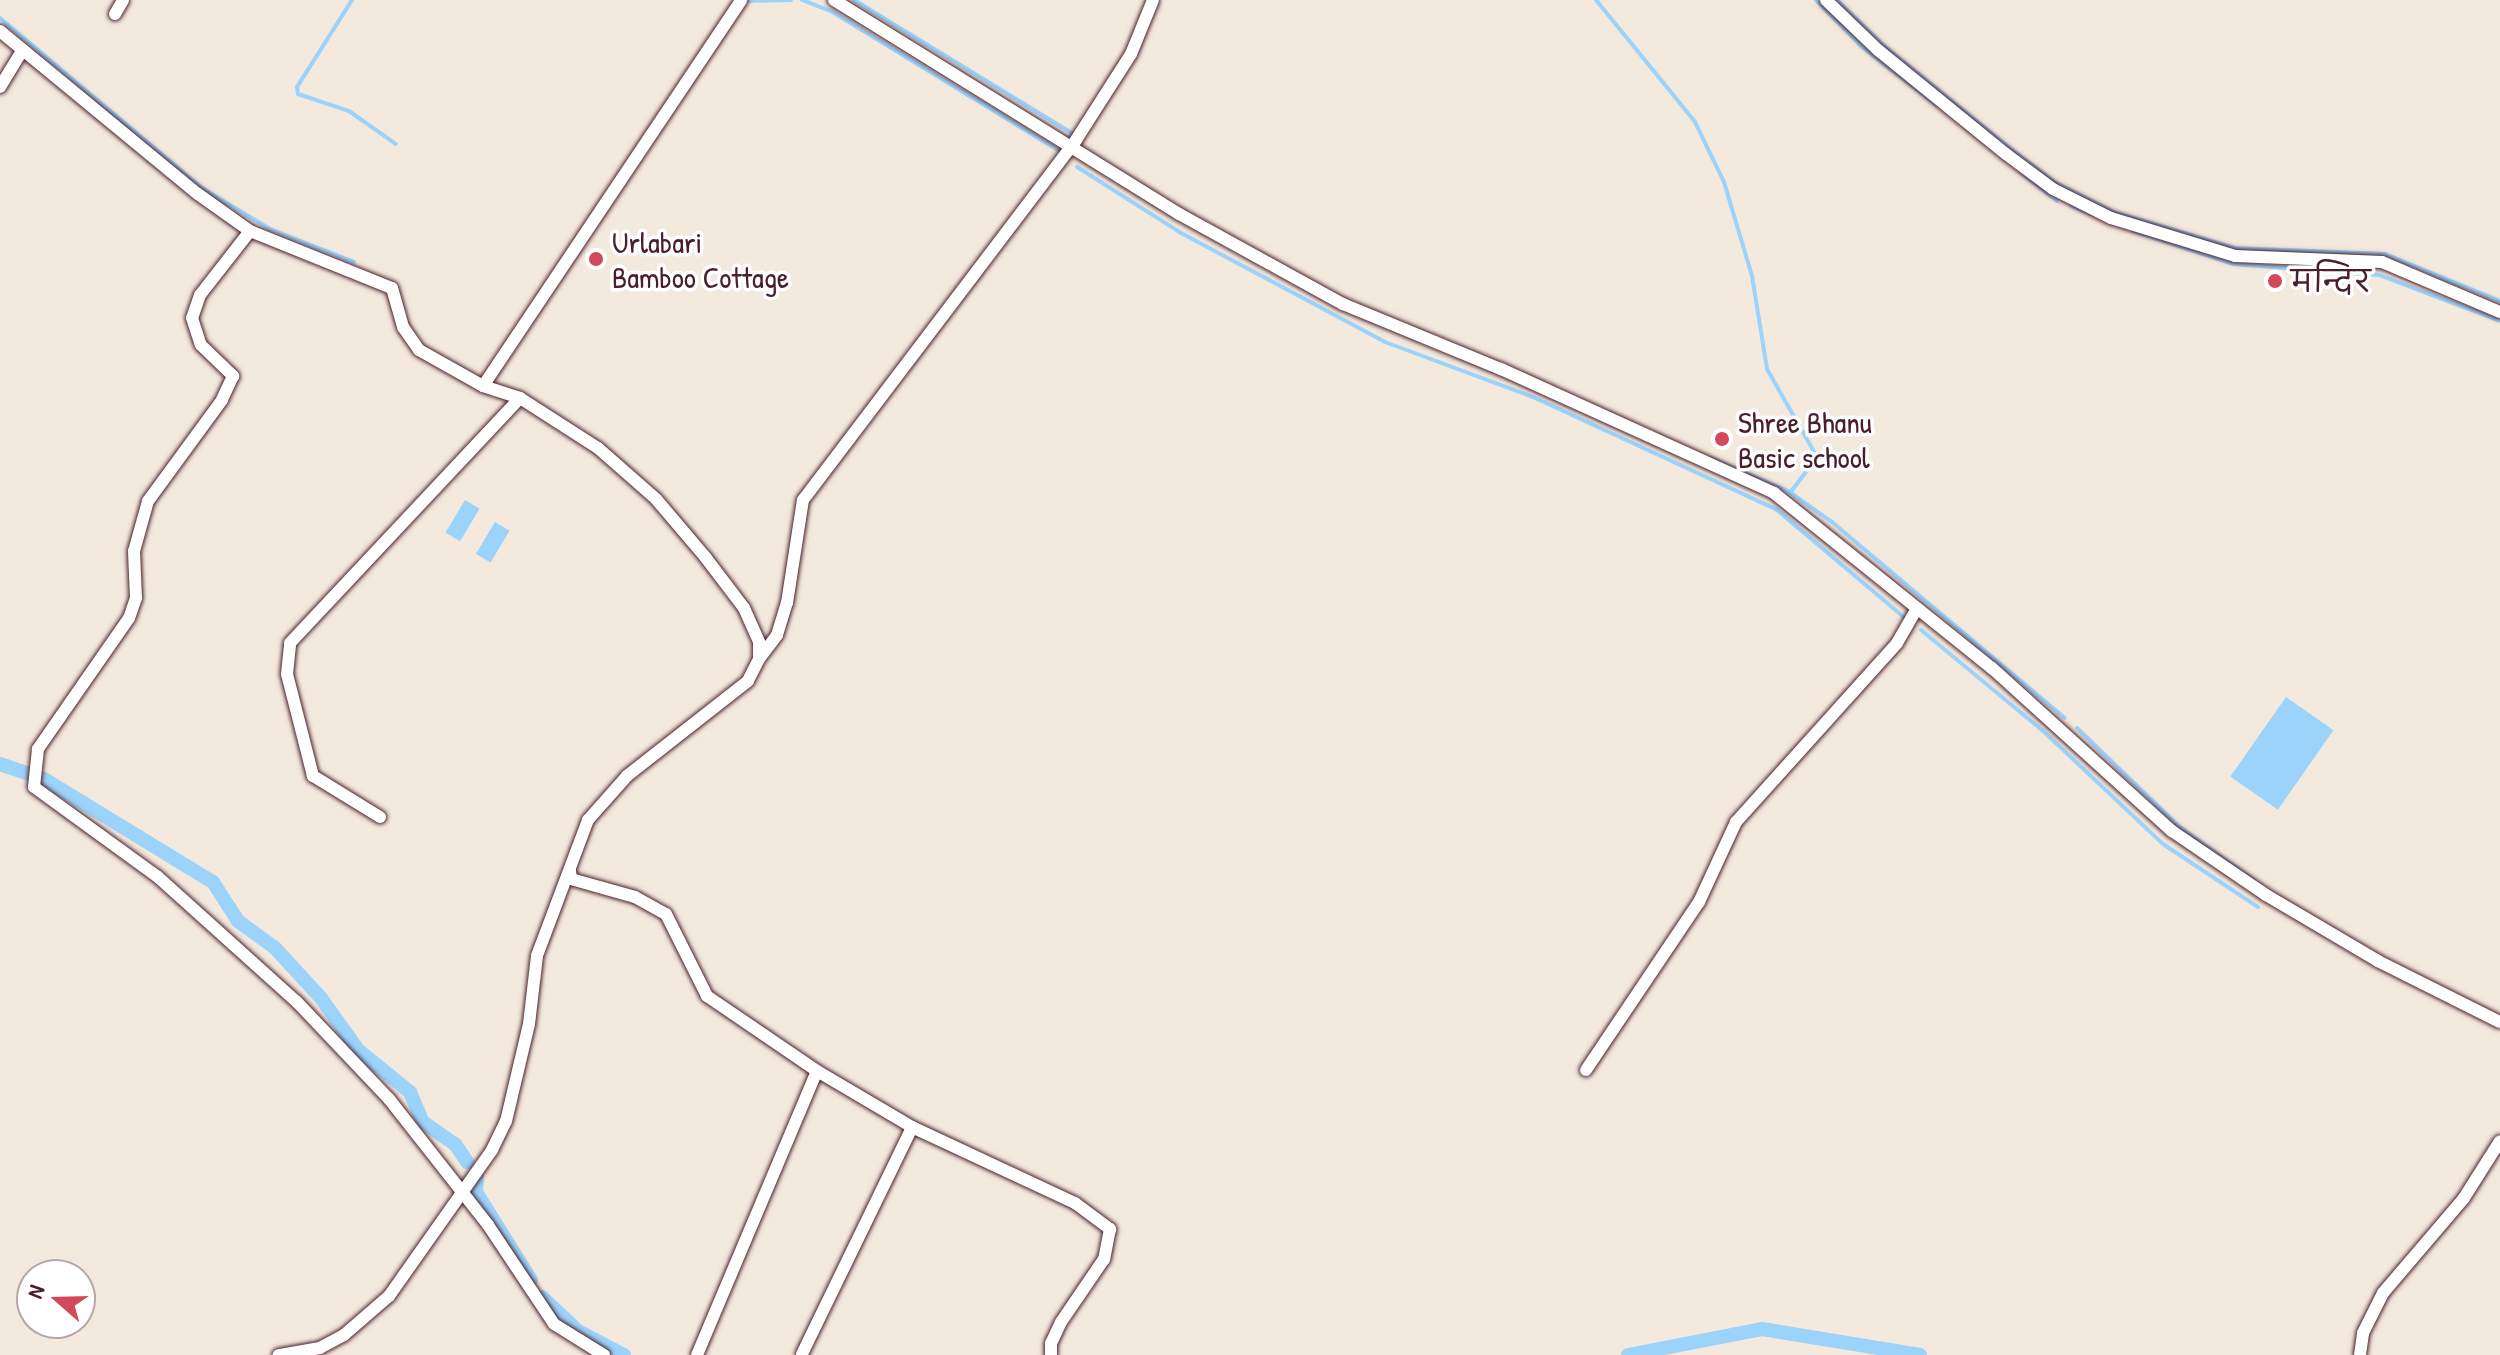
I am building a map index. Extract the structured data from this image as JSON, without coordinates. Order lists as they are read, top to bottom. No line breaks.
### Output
{"places":["Urlabari Bamboo Cottage","मन्दिर","Shree Bhanu Basic school"],"north":"left"}
